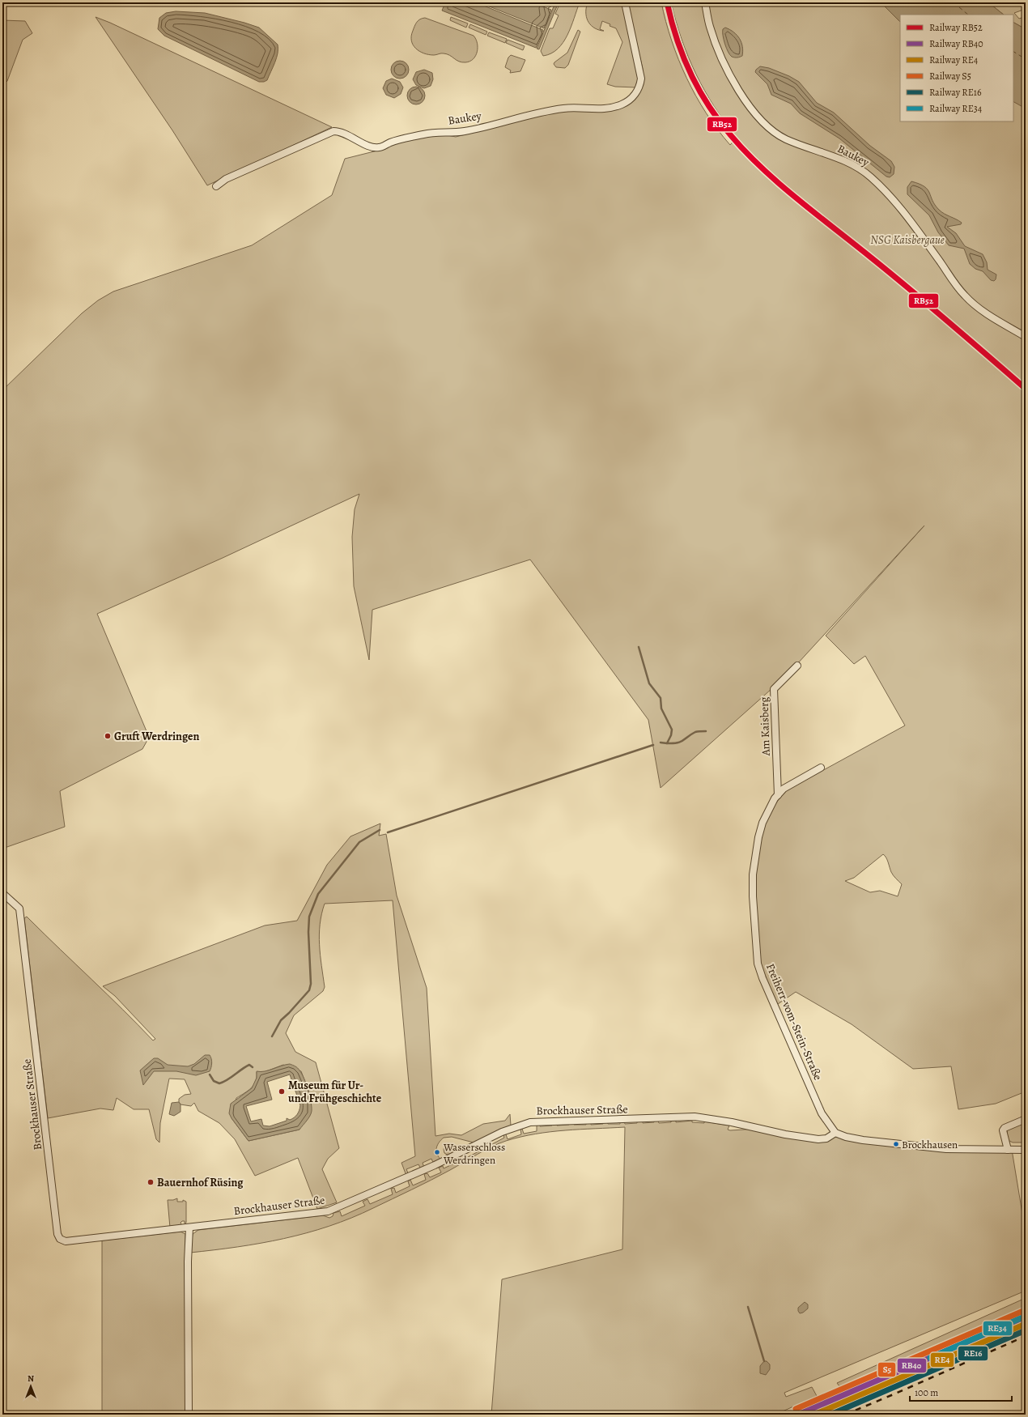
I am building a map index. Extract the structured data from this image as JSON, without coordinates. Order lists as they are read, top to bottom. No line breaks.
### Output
{"streets":{"street":["Baukey","Am Kaisberg","Freiherr-vom-Stein-Straße","Brockhauser Straße"]},"crossings":[["Am Kaisberg","Freiherr-vom-Stein-Straße"],["Freiherr-vom-Stein-Straße","Brockhauser Straße"]],"parks":["NSG Kaisbergaue"],"places":["Gruft Werdringen","Museum für Ur- und Frühgeschichte","Brockhausen","Wasserschloss Werdringen","Bauernhof Rüsing"],"lines":["rail line RB52","rail line S5","rail line RB40","rail line RE34","rail line RE4","rail line RE16"],"legend":["Railway RB52","Railway RB40","Railway RE4","Railway S5","Railway RE16","Railway RE34"],"scale_bar":"100 m","north":"top"}
